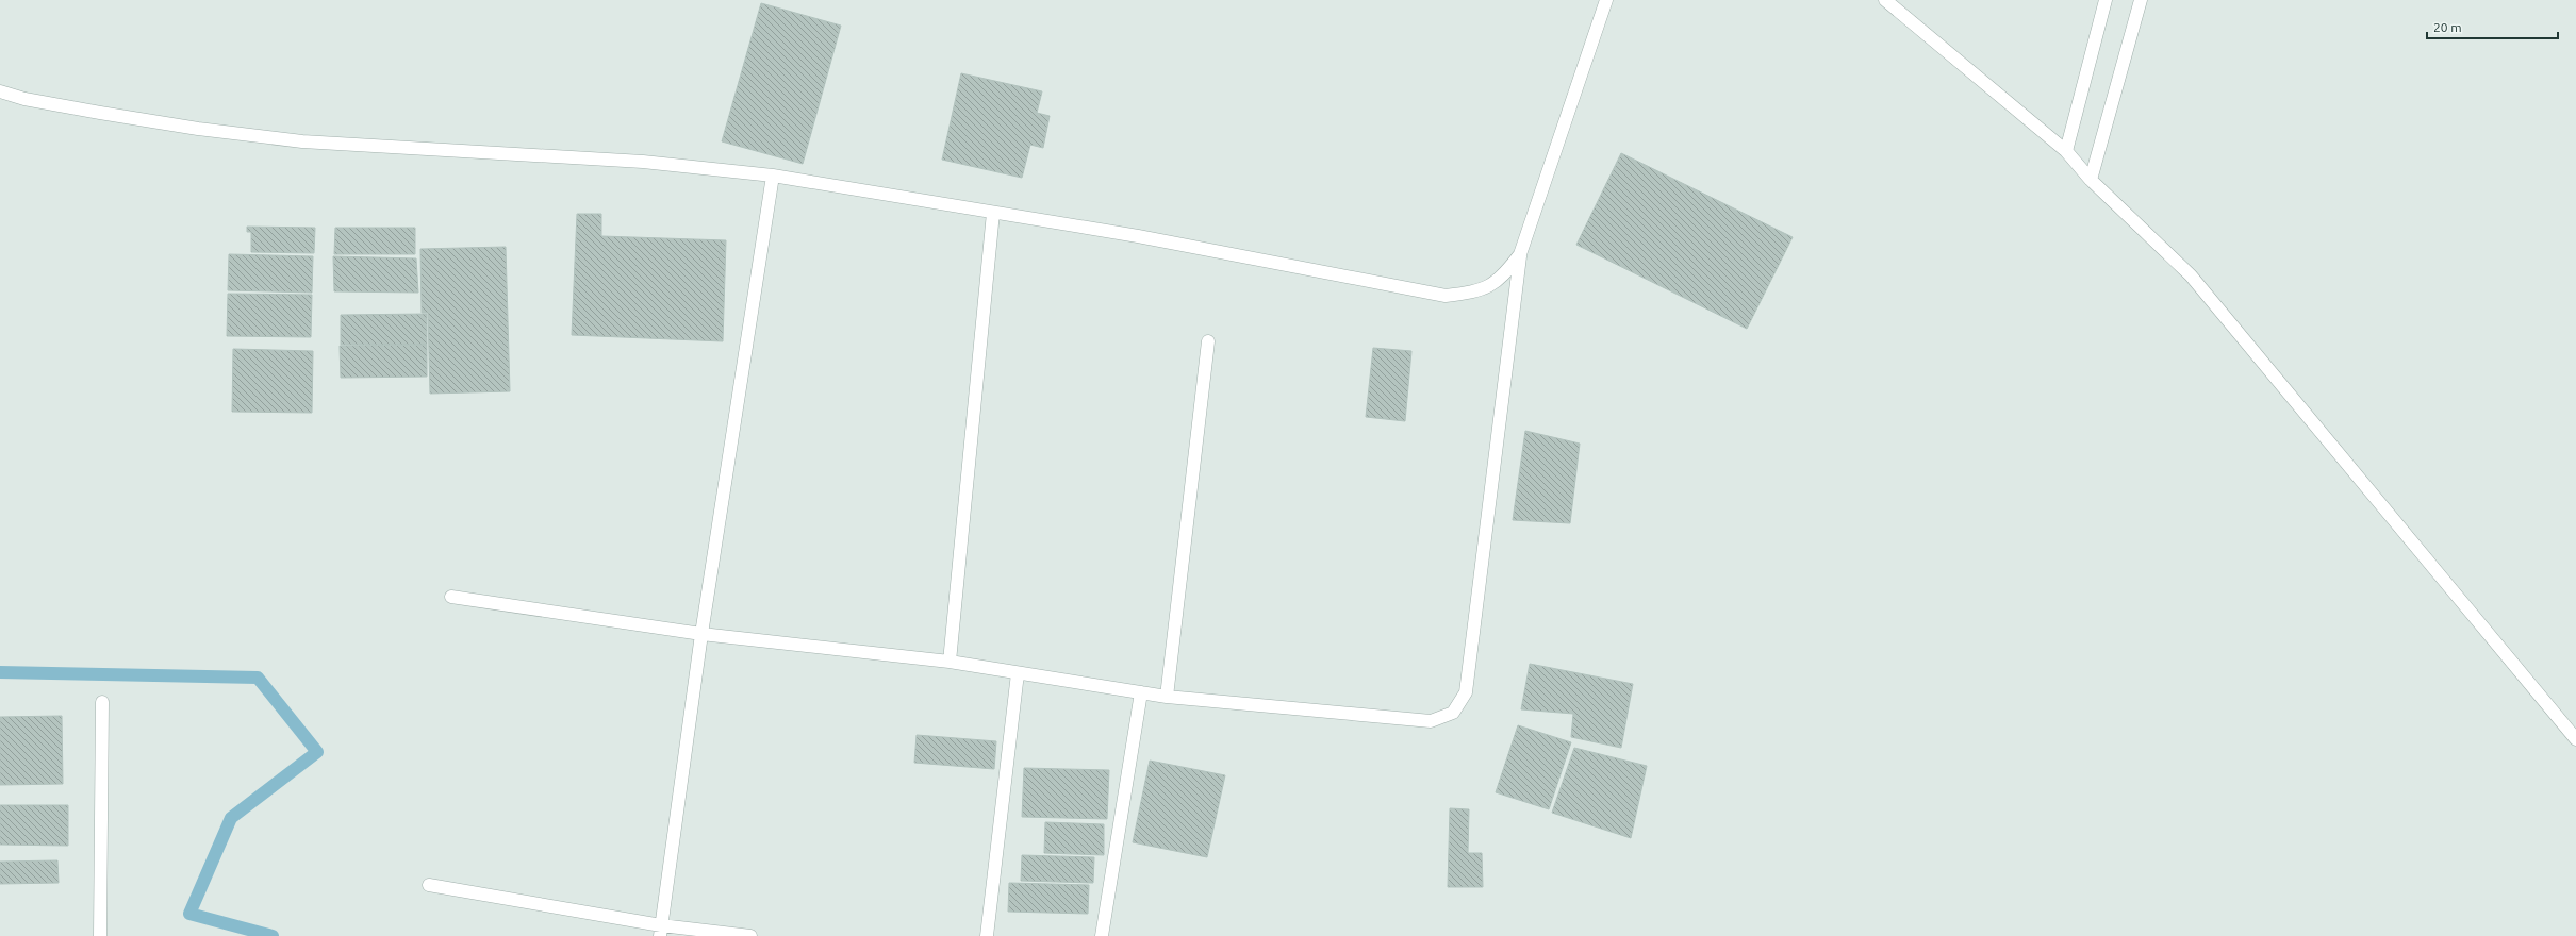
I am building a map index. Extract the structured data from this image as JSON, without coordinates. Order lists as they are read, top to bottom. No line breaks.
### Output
{"scale_bar":"20 m"}
